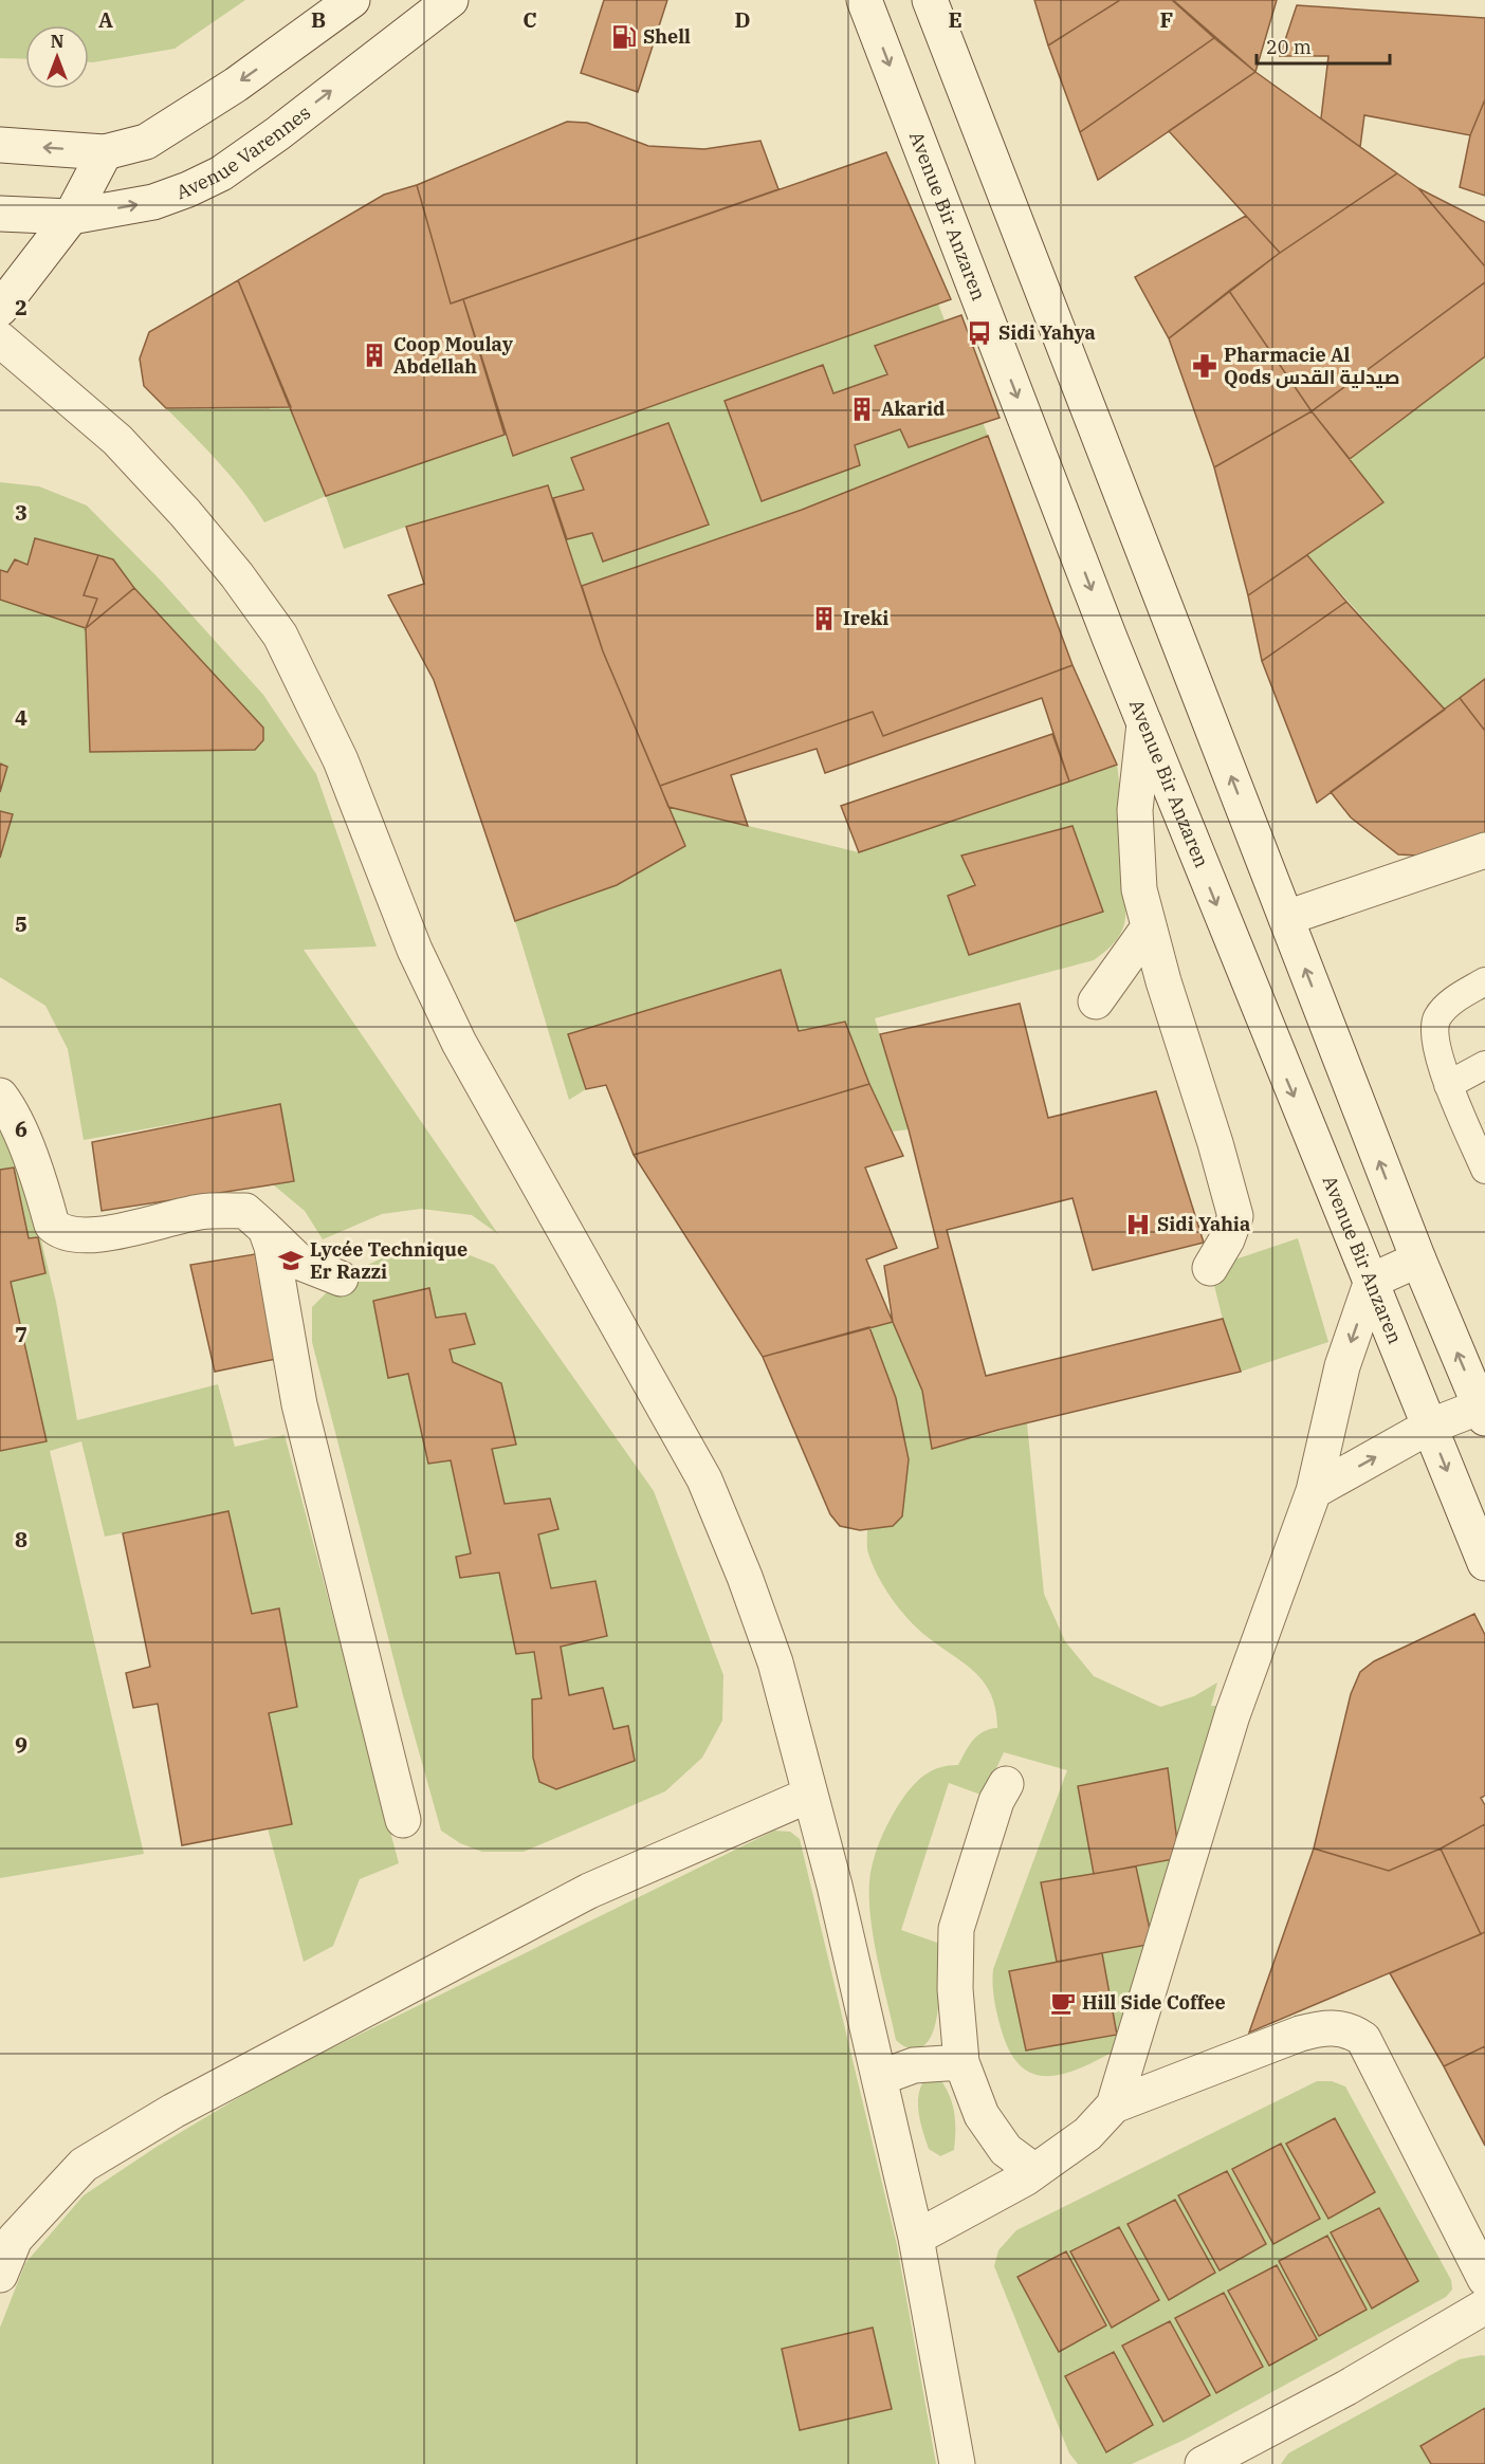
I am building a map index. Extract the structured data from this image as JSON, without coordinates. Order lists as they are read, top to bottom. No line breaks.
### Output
{"streets":{"street":["Avenue Varennes","Avenue Bir Anzaren"]},"places":{"fuel station":["Shell"],"bus stop":["Sidi Yahya"],"building":["Coop Moulay Abdellah","Akarid","Ireki"],"pharmacy":["Pharmacie Al Qods صيدلية القدس"],"hospital":["Sidi Yahia"],"school or university":["Lycée Technique Er Razzi"],"cafe":["Hill Side Coffee"]},"scale_bar":"20 m","north":"top","grid":{"columns":["A","B","C","D","E","F"],"rows":["2","3","4","5","6","7","8","9"]}}
